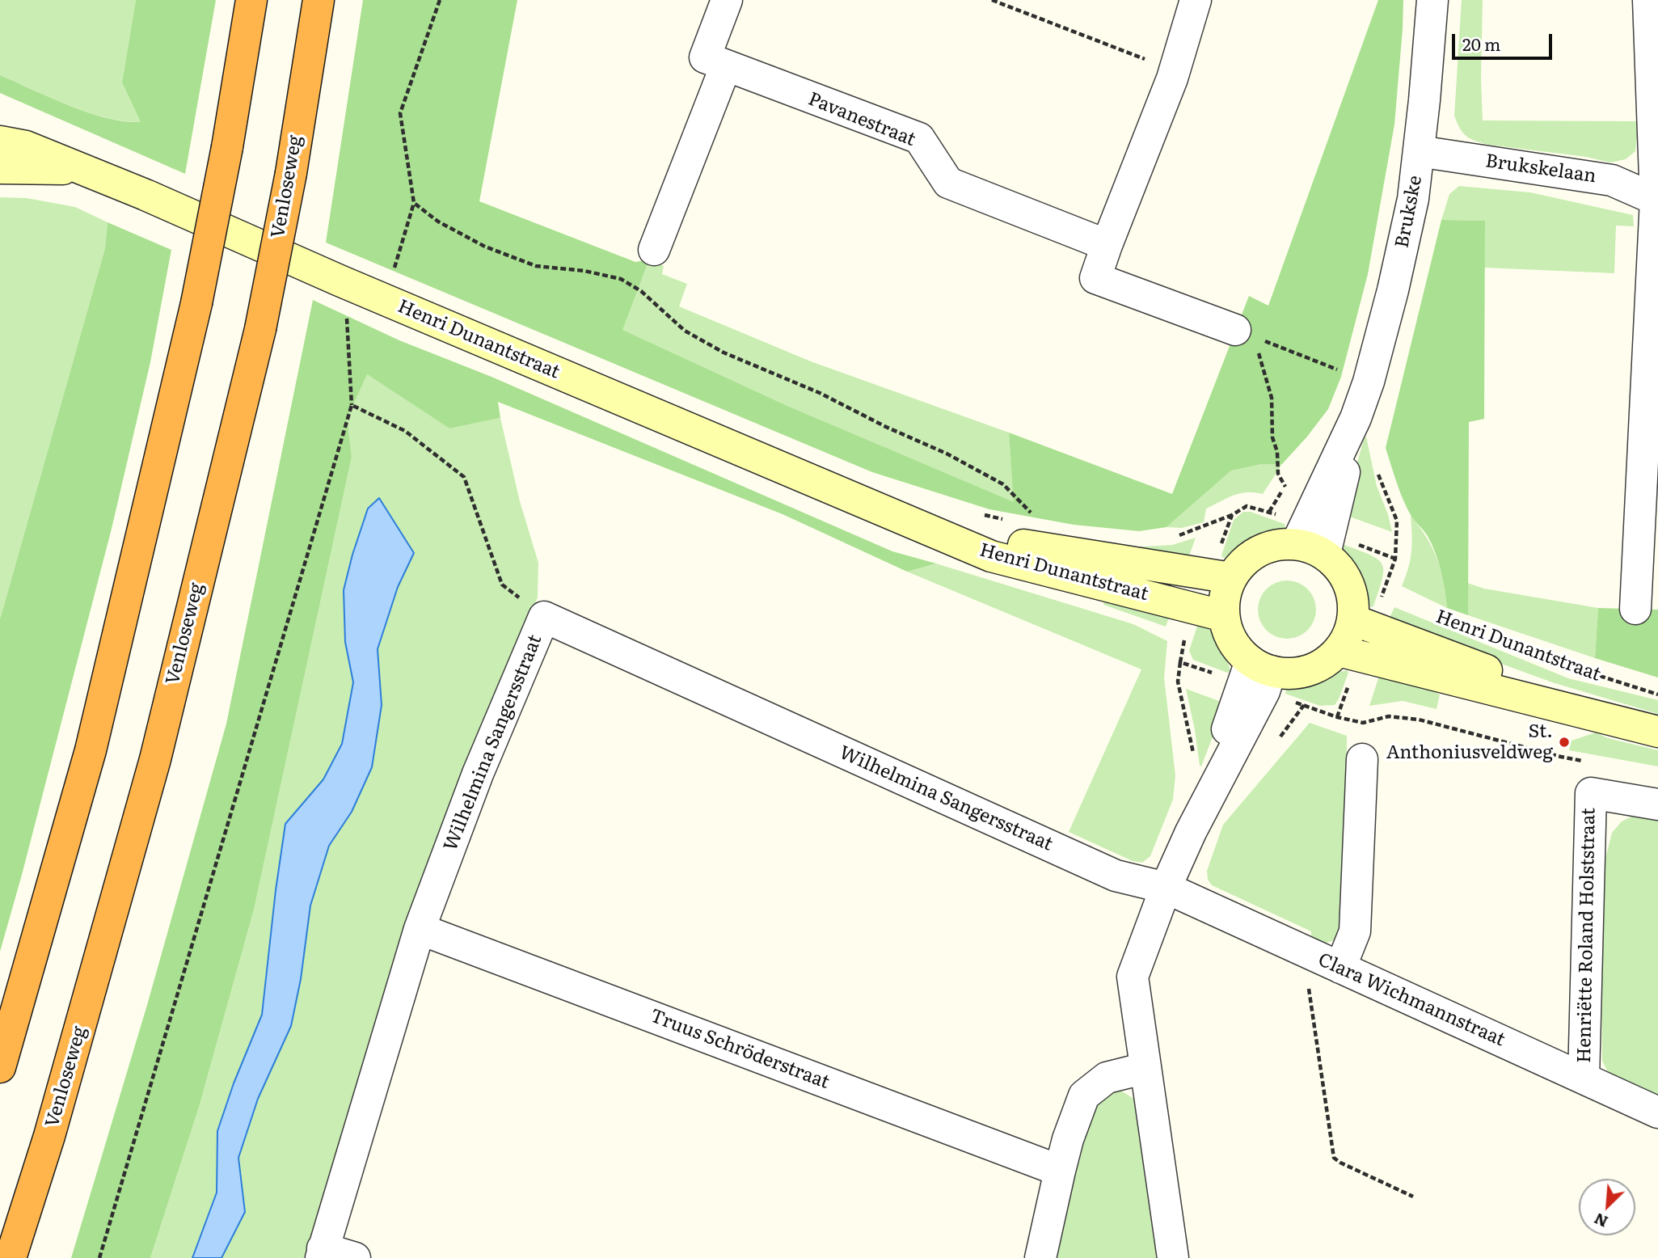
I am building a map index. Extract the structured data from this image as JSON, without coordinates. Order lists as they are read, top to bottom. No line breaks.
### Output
{"streets":{"highway":["Venloseweg"],"street":["Pavanestraat","Brukskelaan","Brukske","Henri Dunantstraat","Wilhelmina Sangersstraat","Henriëtte Roland Holststraat","Clara Wichmannstraat","Truus Schröderstraat"]},"crossings":[["Brukskelaan","Brukske"],["Brukske","Henri Dunantstraat"],["Wilhelmina Sangersstraat","Clara Wichmannstraat"],["Wilhelmina Sangersstraat","Truus Schröderstraat"],["Henriëtte Roland Holststraat","Clara Wichmannstraat"]],"places":["St. Anthoniusveldweg"],"scale_bar":"20 m","north":"bottom left"}
